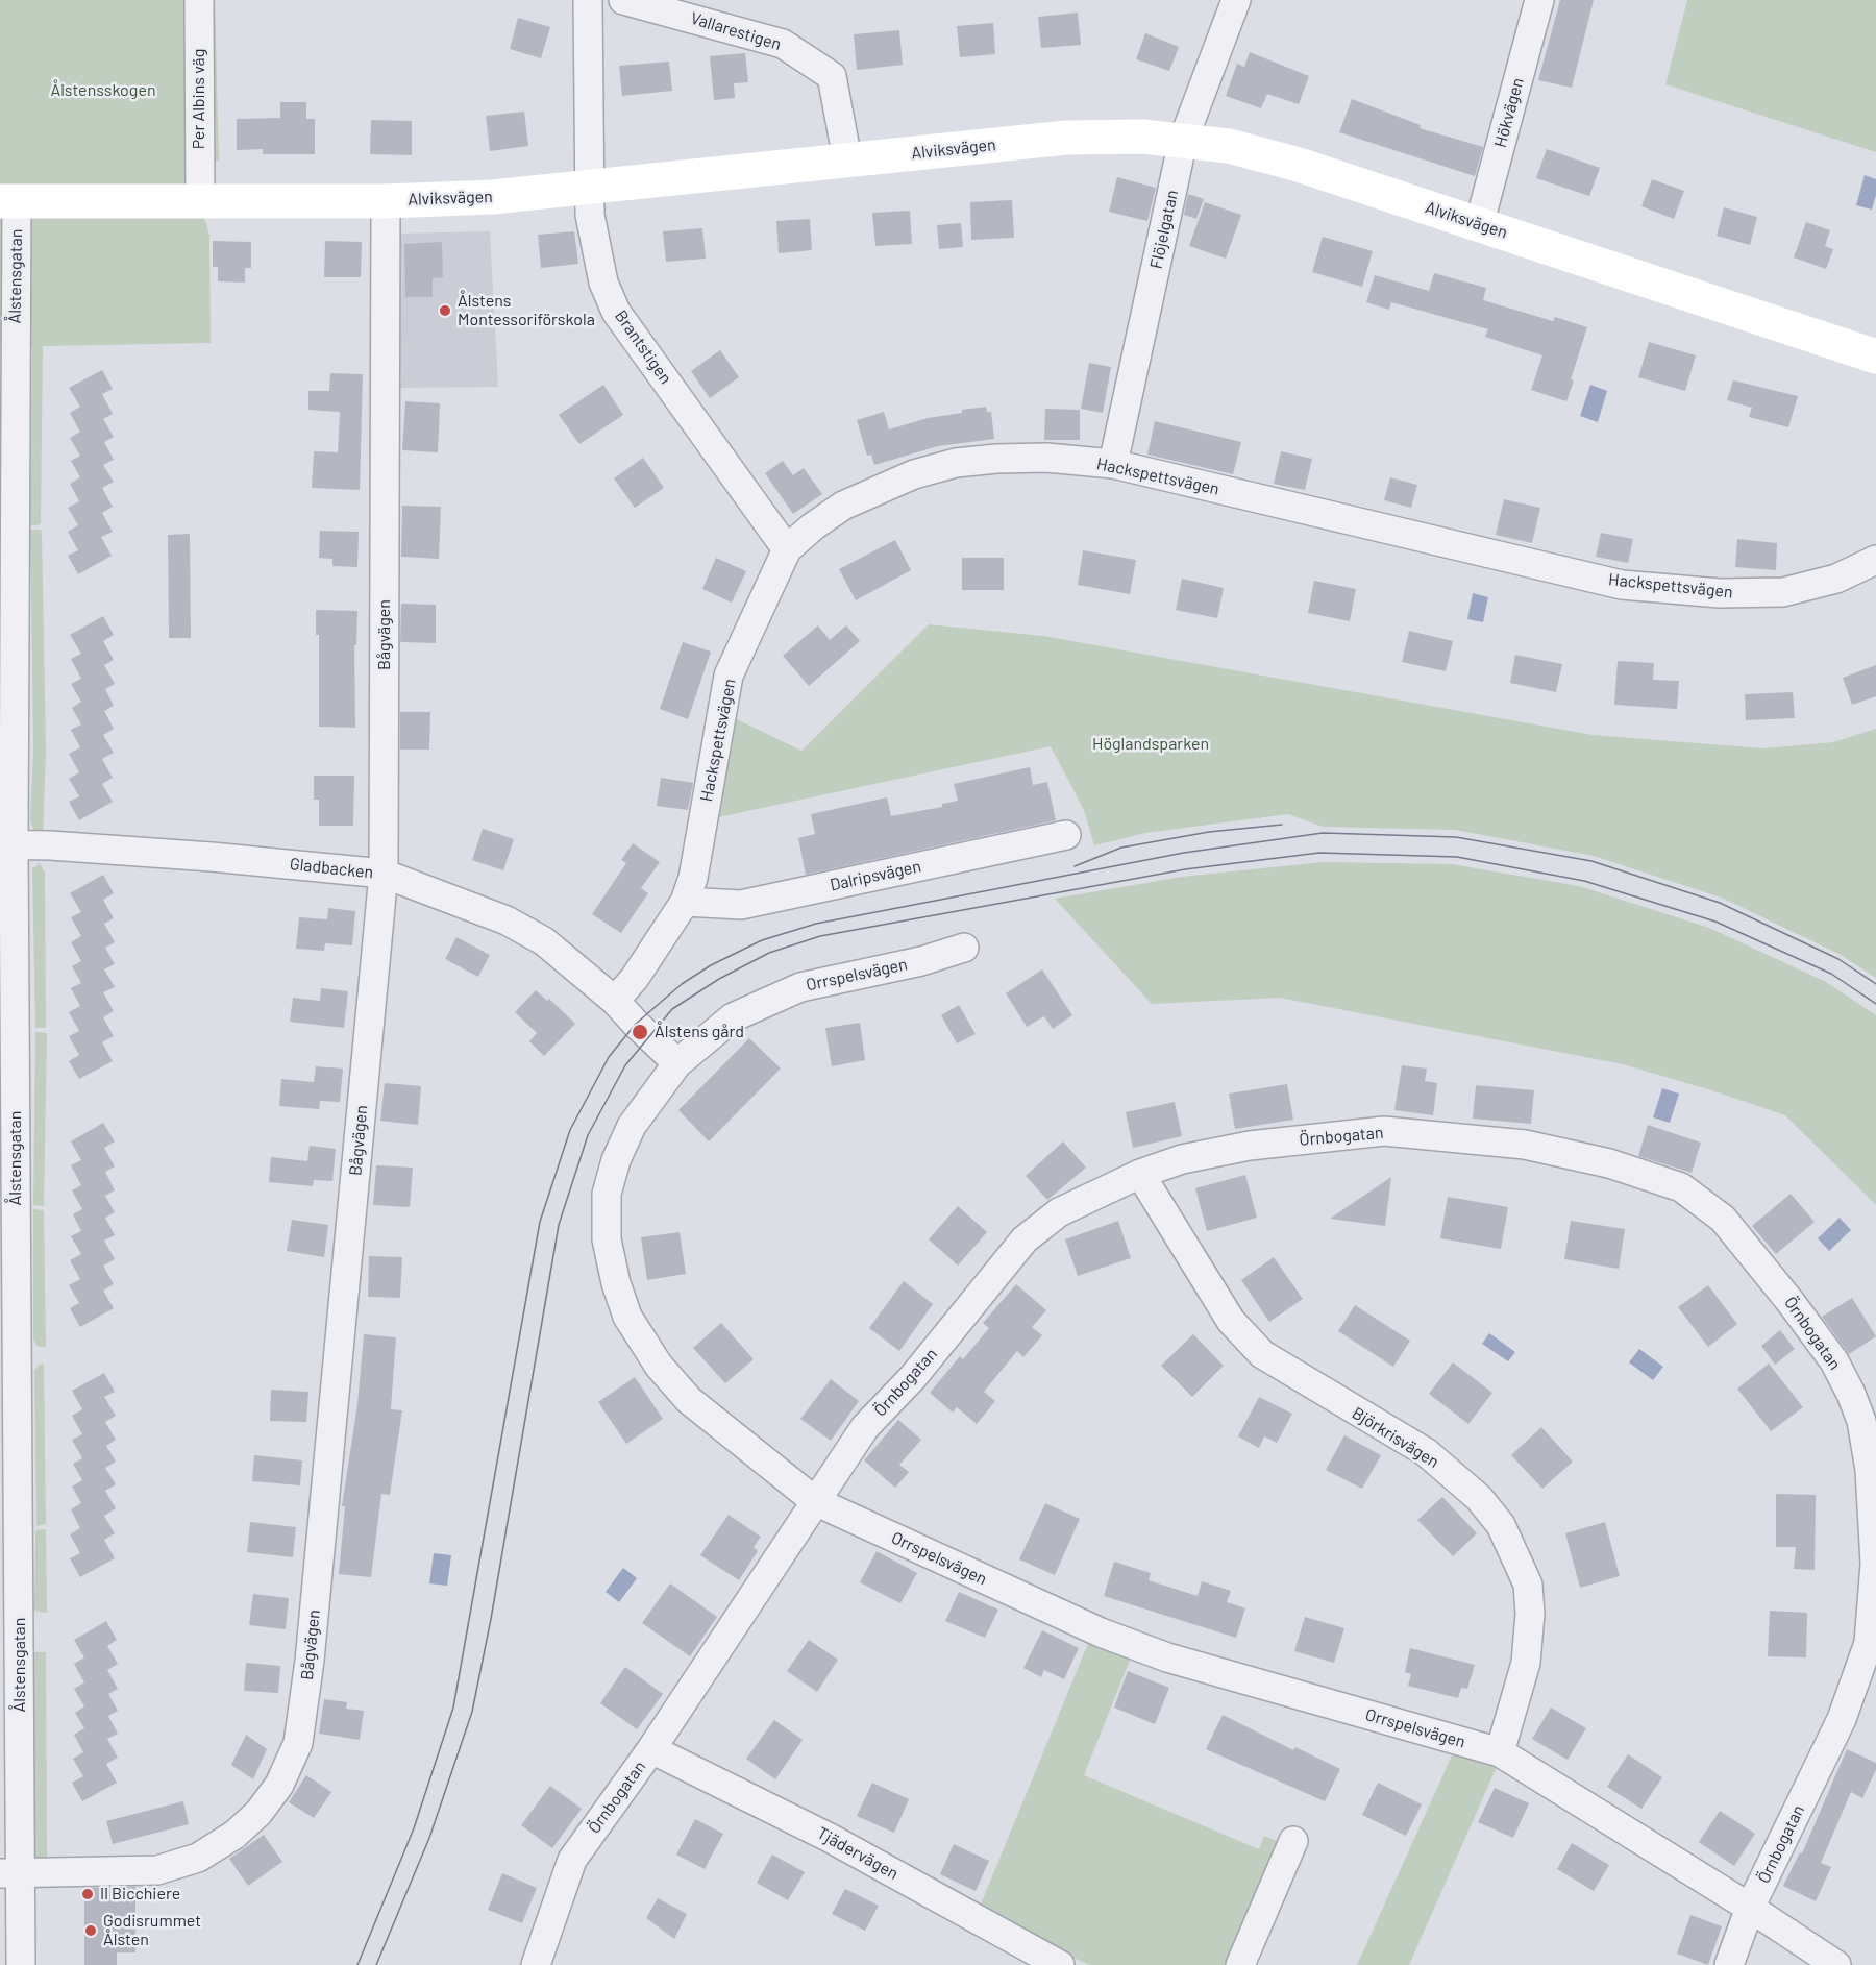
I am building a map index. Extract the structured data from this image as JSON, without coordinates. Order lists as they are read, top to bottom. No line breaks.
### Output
{"streets":{"street":["Vallarestigen","Per Albins väg","Hökvägen","Alviksvägen","Flöjelgatan","Ålstensgatan","Brantstigen","Hackspettsvägen","Bågvägen","Gladbacken","Dalripsvägen","Orrspelsvägen","Örnbogatan","Björkrisvägen","Tjädervägen"]},"crossings":[["Vallarestigen","Alviksvägen"],["Per Albins väg","Alviksvägen"],["Hökvägen","Alviksvägen"],["Alviksvägen","Flöjelgatan"],["Alviksvägen","Ålstensgatan"],["Alviksvägen","Brantstigen"],["Alviksvägen","Bågvägen"],["Flöjelgatan","Hackspettsvägen"],["Ålstensgatan","Bågvägen"],["Ålstensgatan","Gladbacken"],["Brantstigen","Hackspettsvägen"],["Hackspettsvägen","Gladbacken"],["Hackspettsvägen","Dalripsvägen"],["Bågvägen","Gladbacken"],["Gladbacken","Orrspelsvägen"],["Orrspelsvägen","Örnbogatan"],["Orrspelsvägen","Björkrisvägen"],["Örnbogatan","Björkrisvägen"],["Örnbogatan","Tjädervägen"]],"parks":["Ålstensskogen","Höglandsparken"],"places":["Ålstens Montessoriförskola","Ålstens gård","Il Bicchiere","Godisrummet Ålsten"]}
